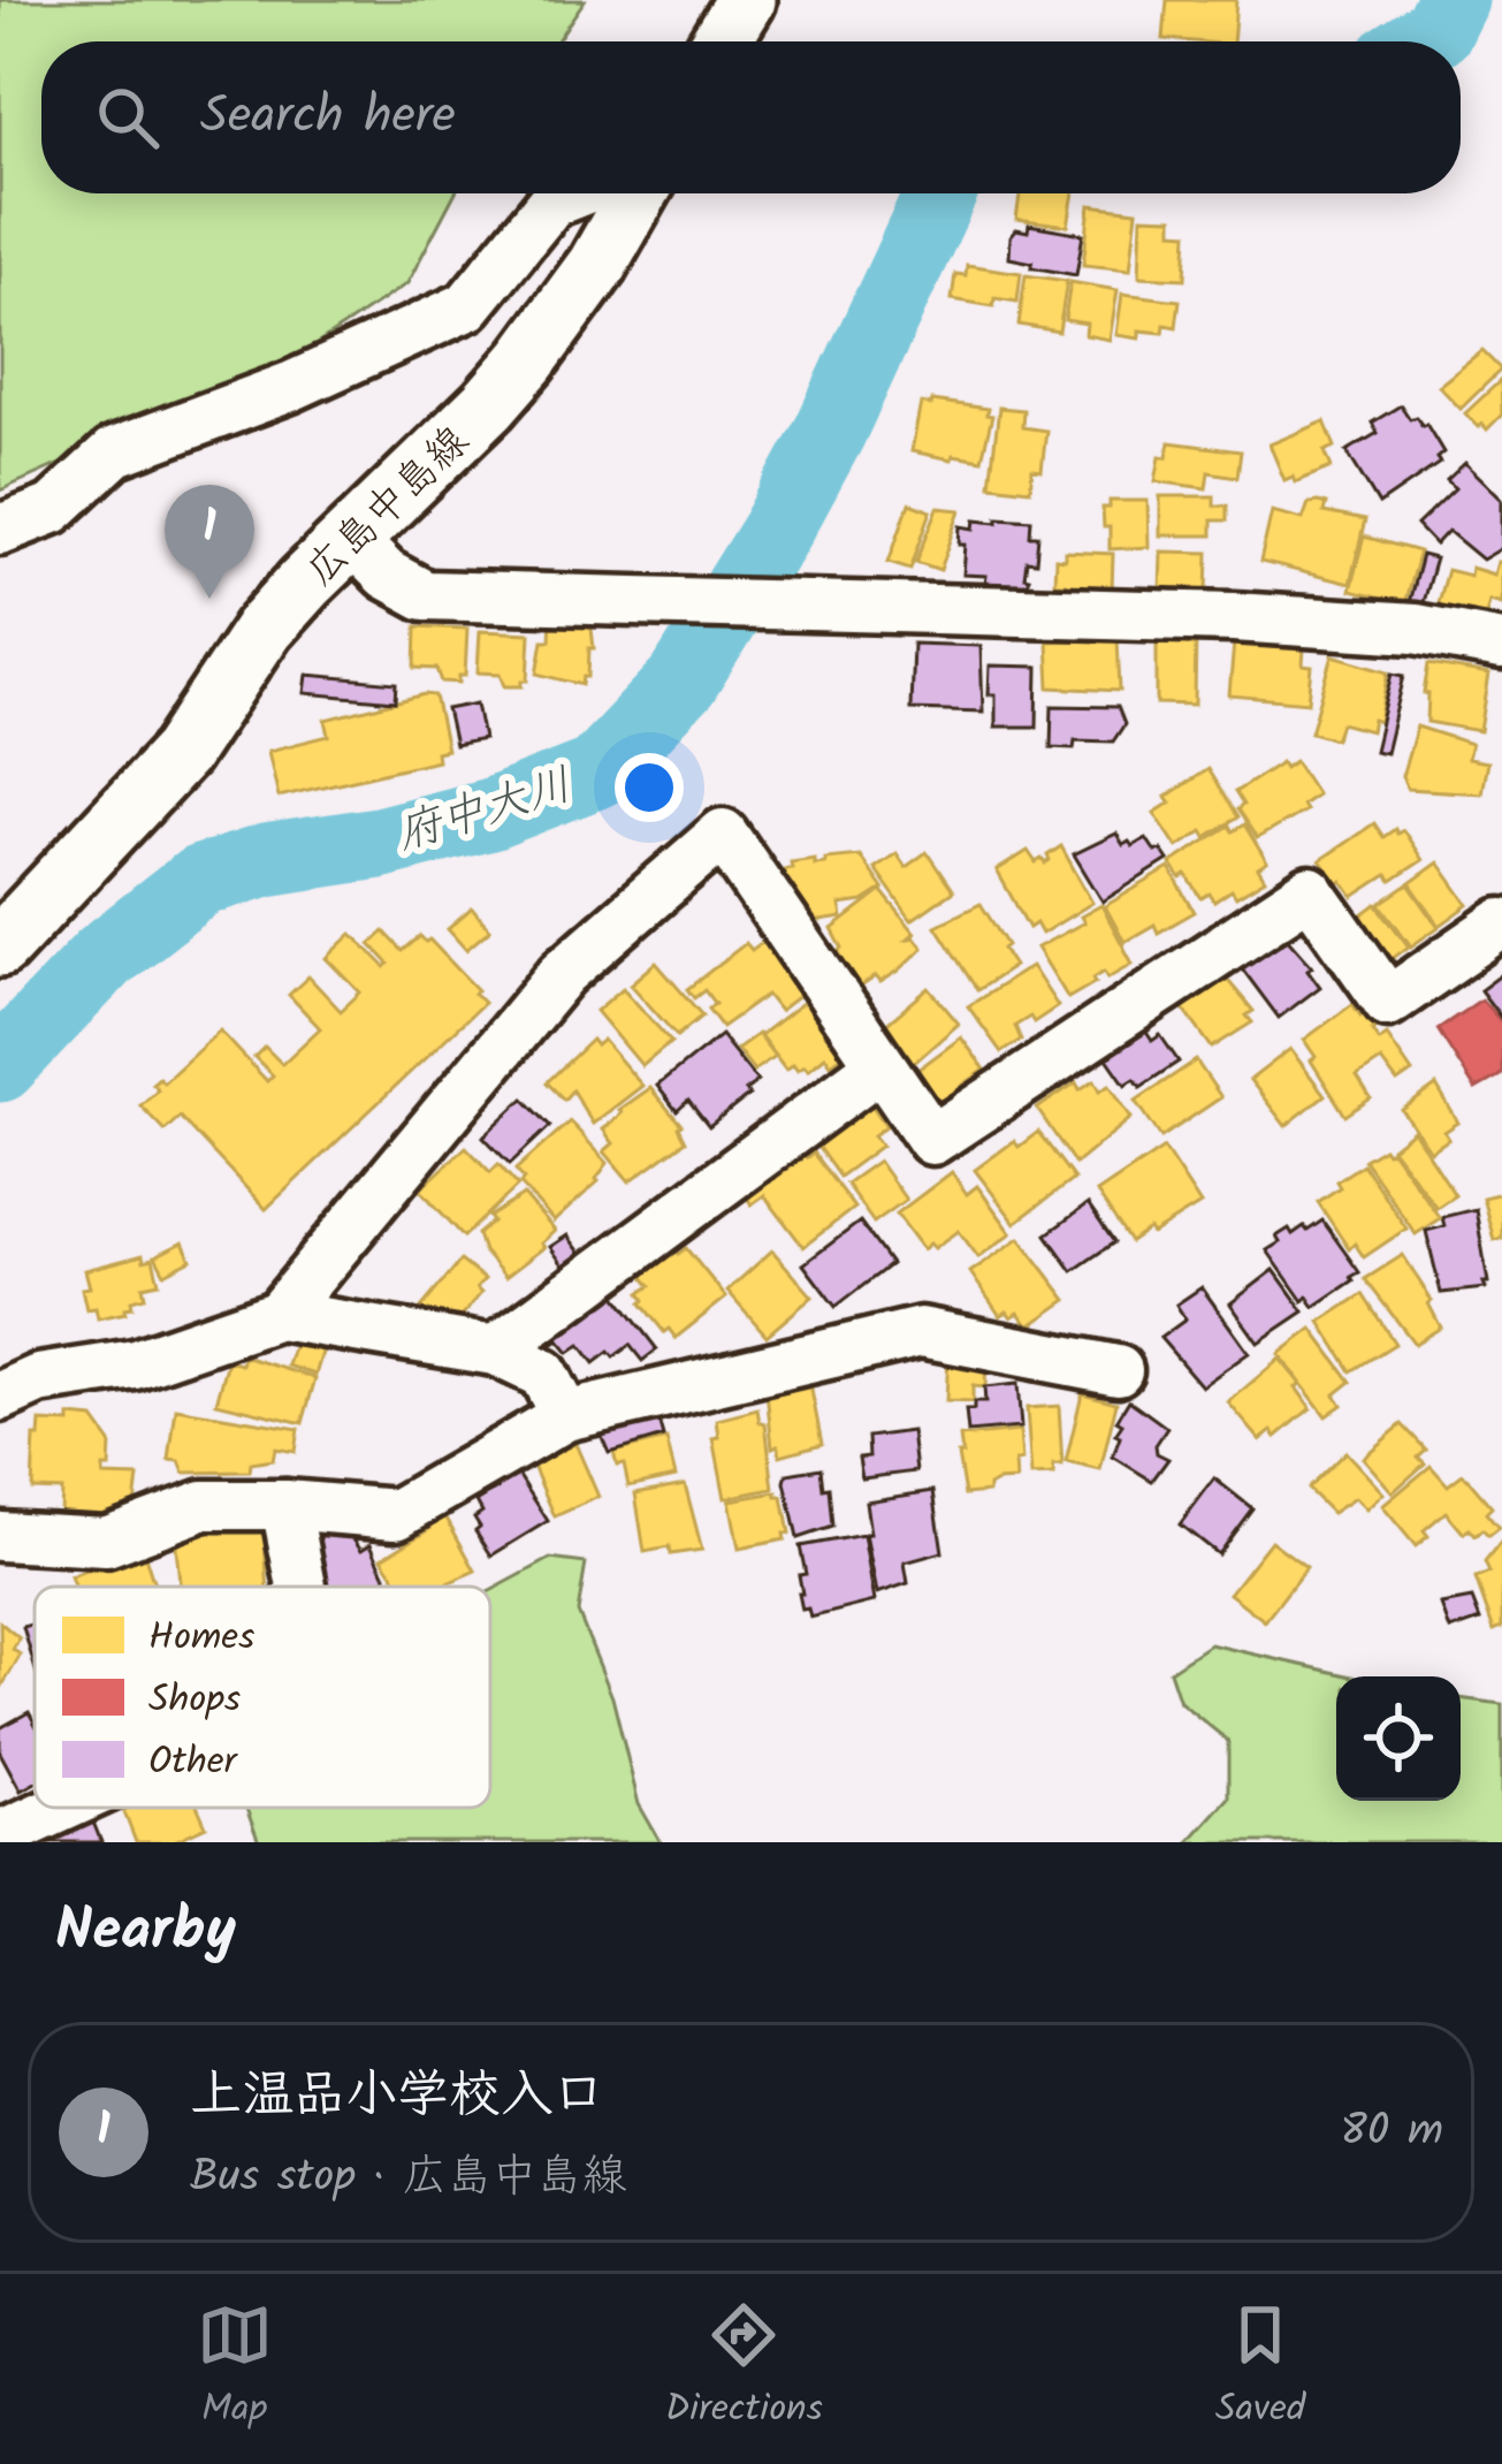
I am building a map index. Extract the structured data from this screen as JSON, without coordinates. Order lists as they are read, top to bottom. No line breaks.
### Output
{"streets":{"main road":["広島中島線"]},"water":["府中大川"],"legend":["Homes","Shops","Other"],"page":{"search":"Search here","pins":"1","heading":"Nearby","list":[{"mark":"1","name":"上温品小学校入口","note":"Bus stop · 広島中島線","value":"80 m"}],"nav":["Map","Directions","Saved"]}}
